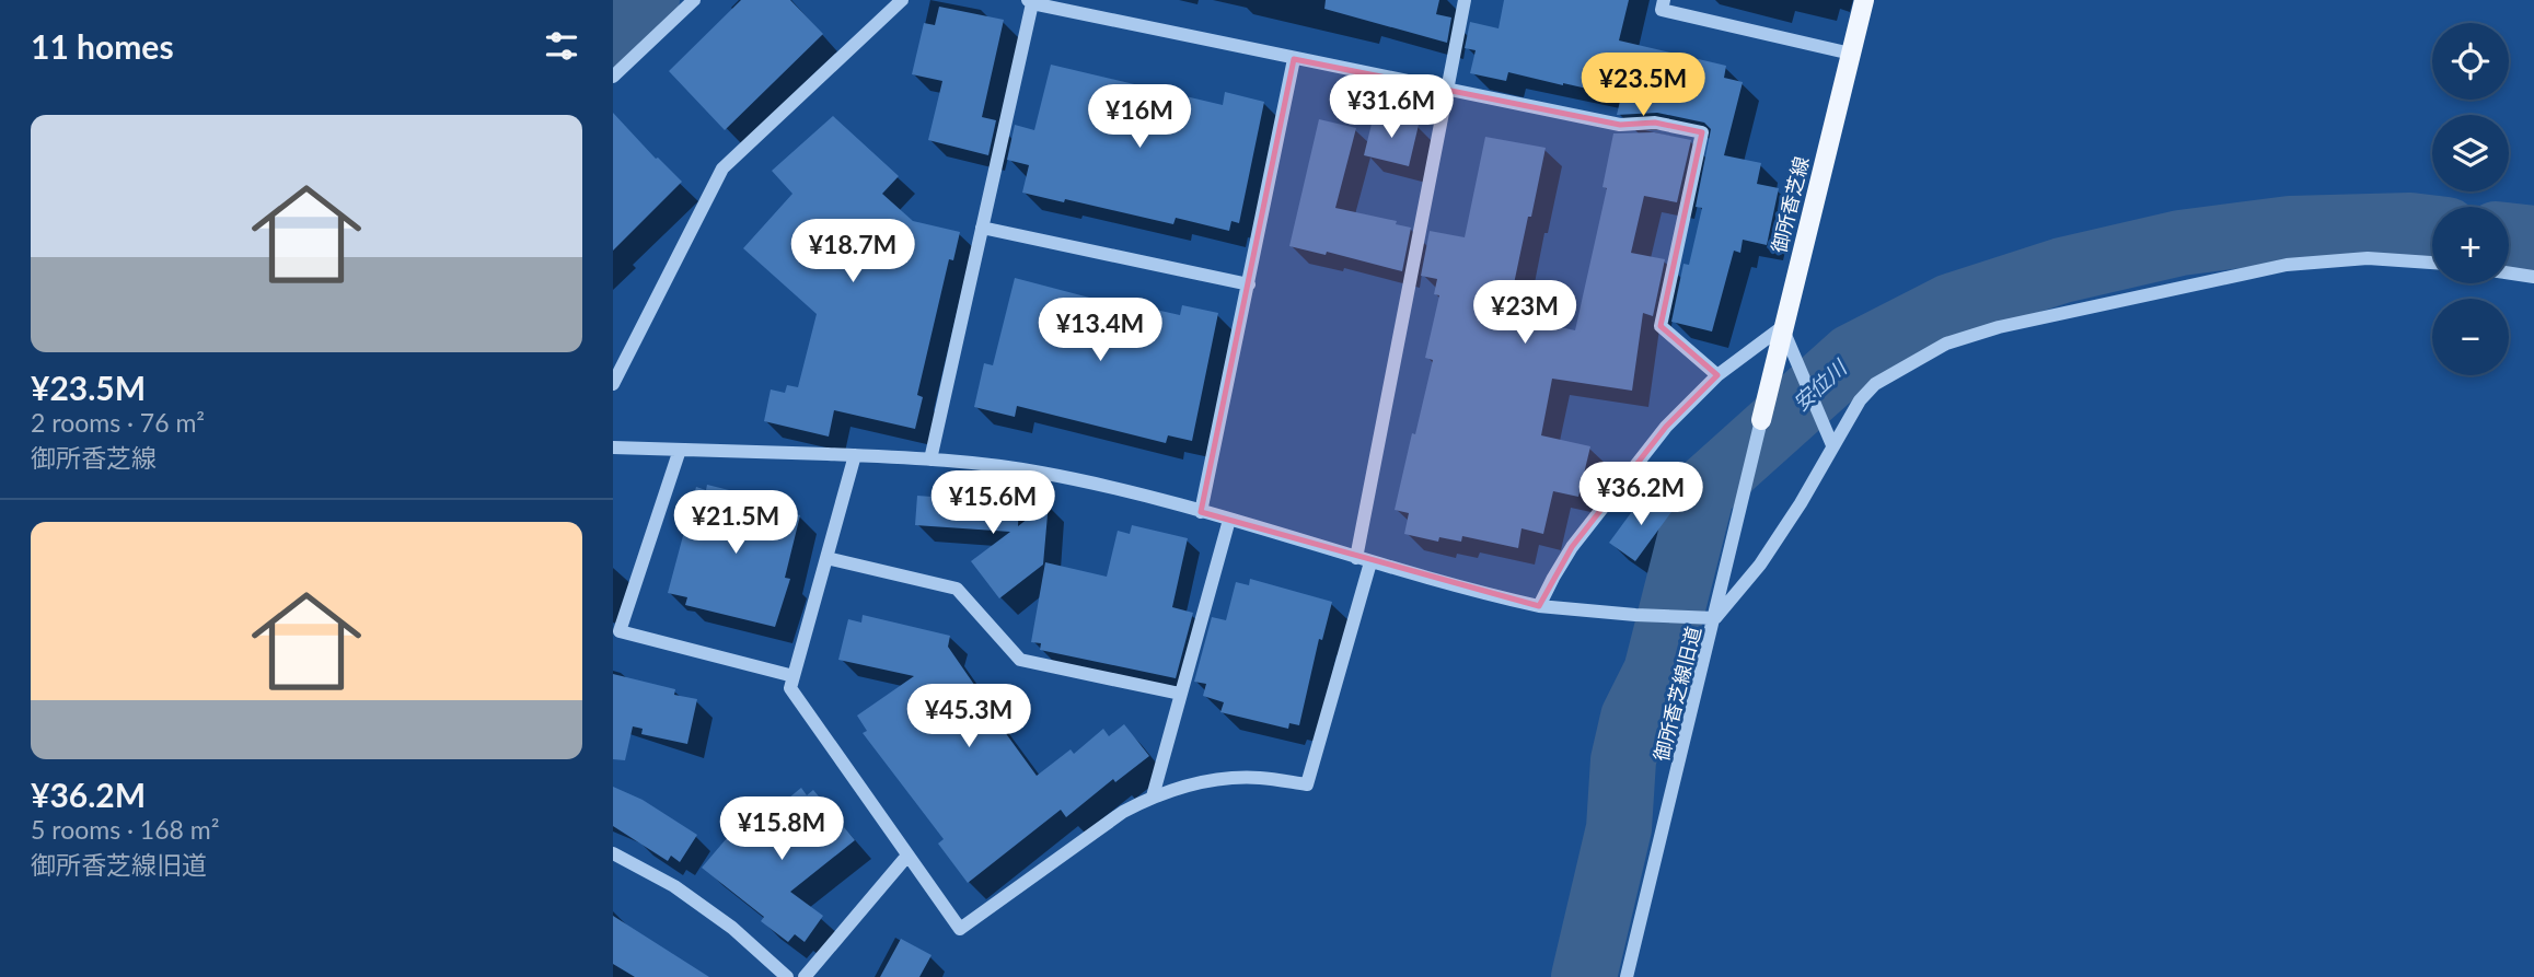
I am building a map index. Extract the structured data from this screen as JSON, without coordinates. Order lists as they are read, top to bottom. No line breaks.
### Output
{"streets":{"main road":["御所香芝線"],"street":["御所香芝線旧道"]},"crossings":[["御所香芝線","御所香芝線旧道"]],"water":["安位川"],"page":{"heading":"11 homes","map_buttons":["+","−"],"price":["¥23.5M","¥31.6M","¥16M","¥18.7M","¥23M","¥13.4M","¥36.2M","¥15.6M","¥21.5M","¥45.3M","¥15.8M"],"list":[{"name":"¥23.5M","note":"2 rooms · 76 m² · 御所香芝線"},{"name":"¥36.2M","note":"5 rooms · 168 m² · 御所香芝線旧道"}]}}
